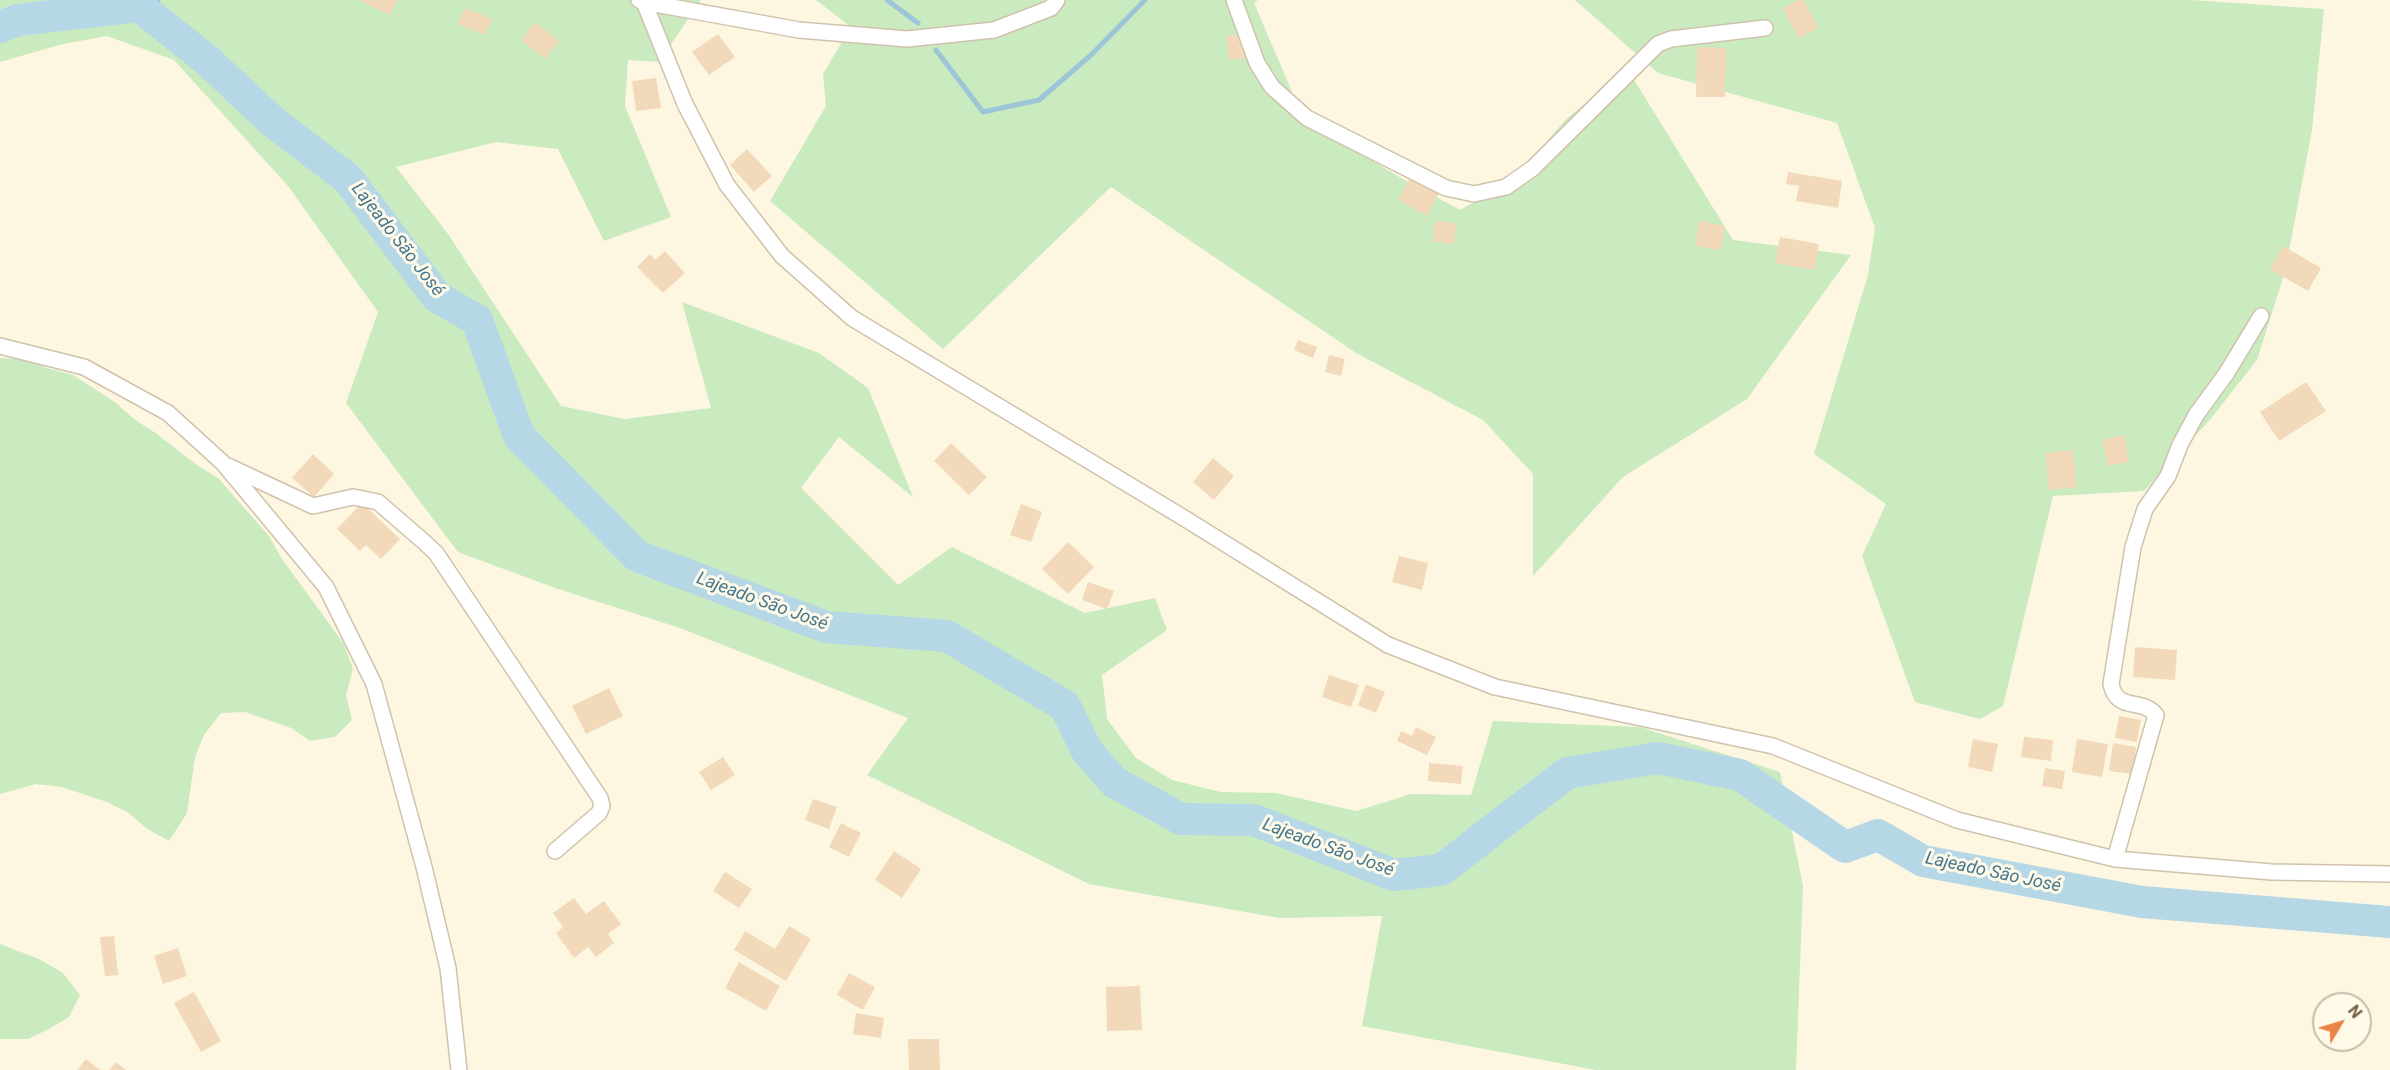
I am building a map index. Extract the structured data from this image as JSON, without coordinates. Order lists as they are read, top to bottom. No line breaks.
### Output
{"water":["Lajeado São José"],"north":"top right"}
